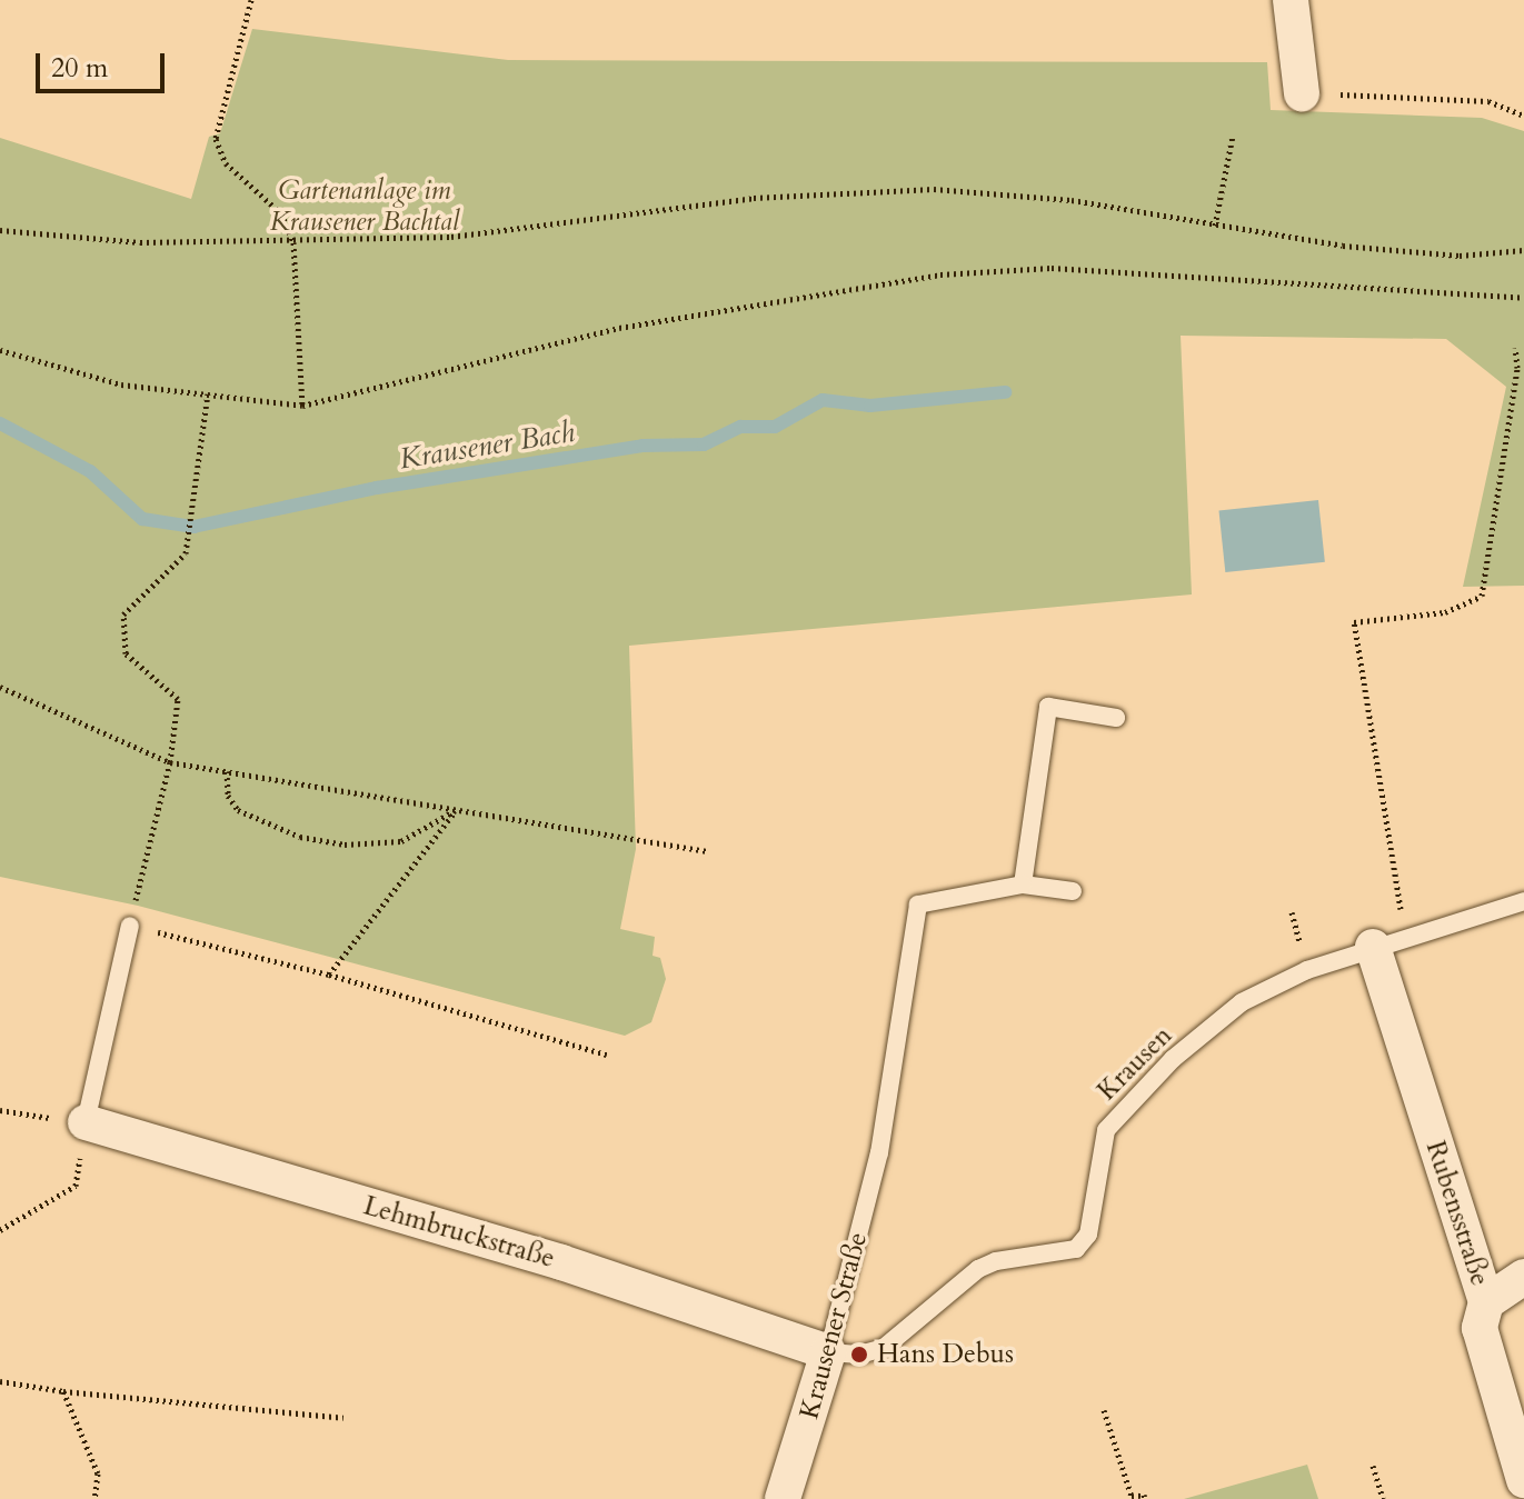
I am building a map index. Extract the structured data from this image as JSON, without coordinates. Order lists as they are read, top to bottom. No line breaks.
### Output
{"streets":{"street":["Rubensstraße","Lehmbruckstraße","Krausener Straße"],"lane":["Krausen"]},"crossings":[["Krausen","Rubensstraße"],["Krausen","Lehmbruckstraße"],["Krausen","Krausener Straße"],["Lehmbruckstraße","Krausener Straße"]],"water":["Krausener Bach"],"parks":["Gartenanlage im Krausener Bachtal"],"places":["Hans Debus"],"scale_bar":"20 m"}
